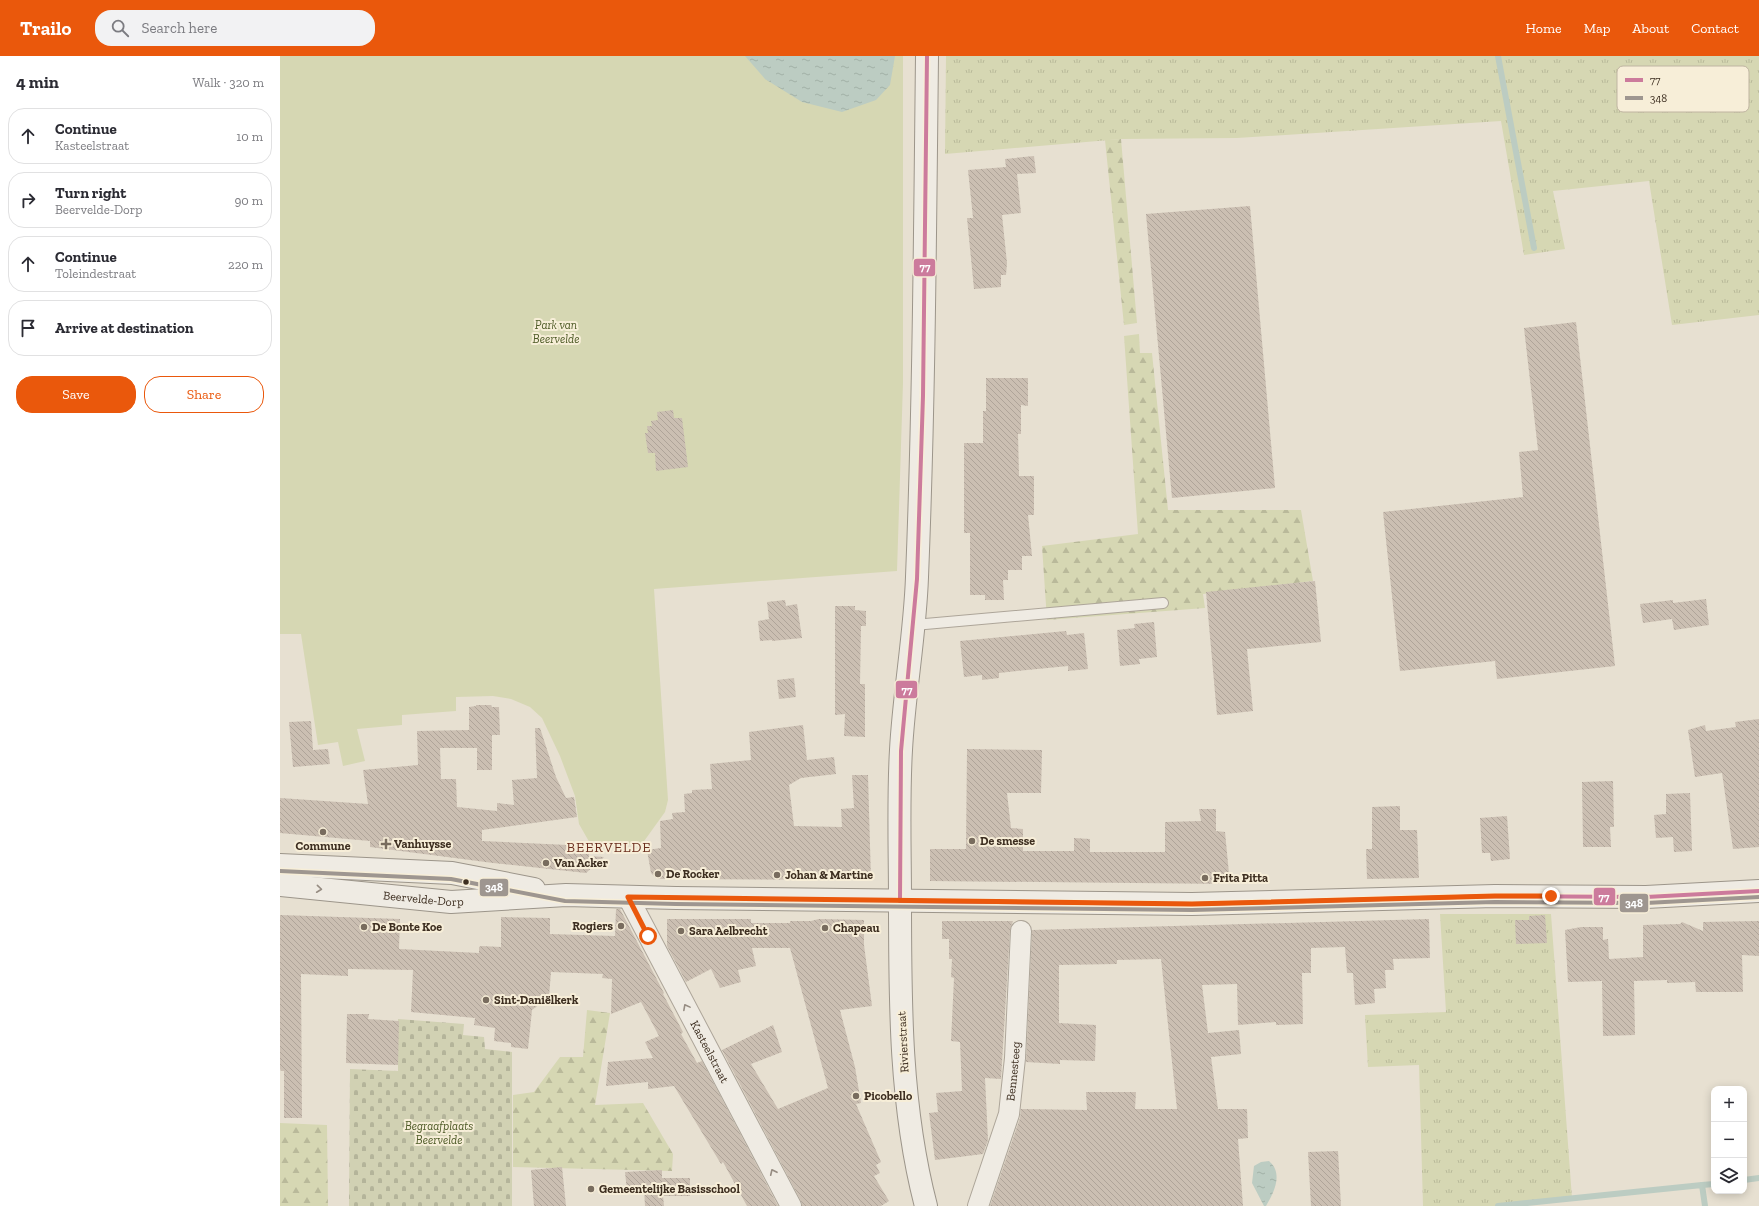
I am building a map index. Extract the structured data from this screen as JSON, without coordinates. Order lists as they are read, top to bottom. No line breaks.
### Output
{"streets":{"street":["Beervelde-Dorp","Rivierstraat","Kasteelstraat","Bennesteeg"]},"crossings":[["Beervelde-Dorp","Rivierstraat"],["Beervelde-Dorp","Kasteelstraat"]],"one_way":["Kasteelstraat"],"districts":["BEERVELDE"],"parks":["Park van Beervelde","Begraafplaats Beervelde"],"places":{"other":["Commune","De smesse","Van Acker","De Rocker","Johan & Martine","Frita Pitta","Rogiers","De Bonte Koe","Chapeau","Sara Aelbrecht","Sint-Daniëlkerk","Picobello","Gemeentelijke Basisschool"],"health":["Vanhuysse"]},"lines":["transit line 77","transit line 348"],"legend":["77","348"],"page":{"header":"Trailo","search":"Search here","nav":["Home","Map","About","Contact"],"heading":["4 min","Walk · 320 m"],"list":[["Continue","Kasteelstraat","10 m"],["Turn right","Beervelde-Dorp","90 m"],["Continue","Toleindestraat","220 m"],"Arrive at destination"],"buttons":["Save","Share"],"map_buttons":["+","−"]}}
